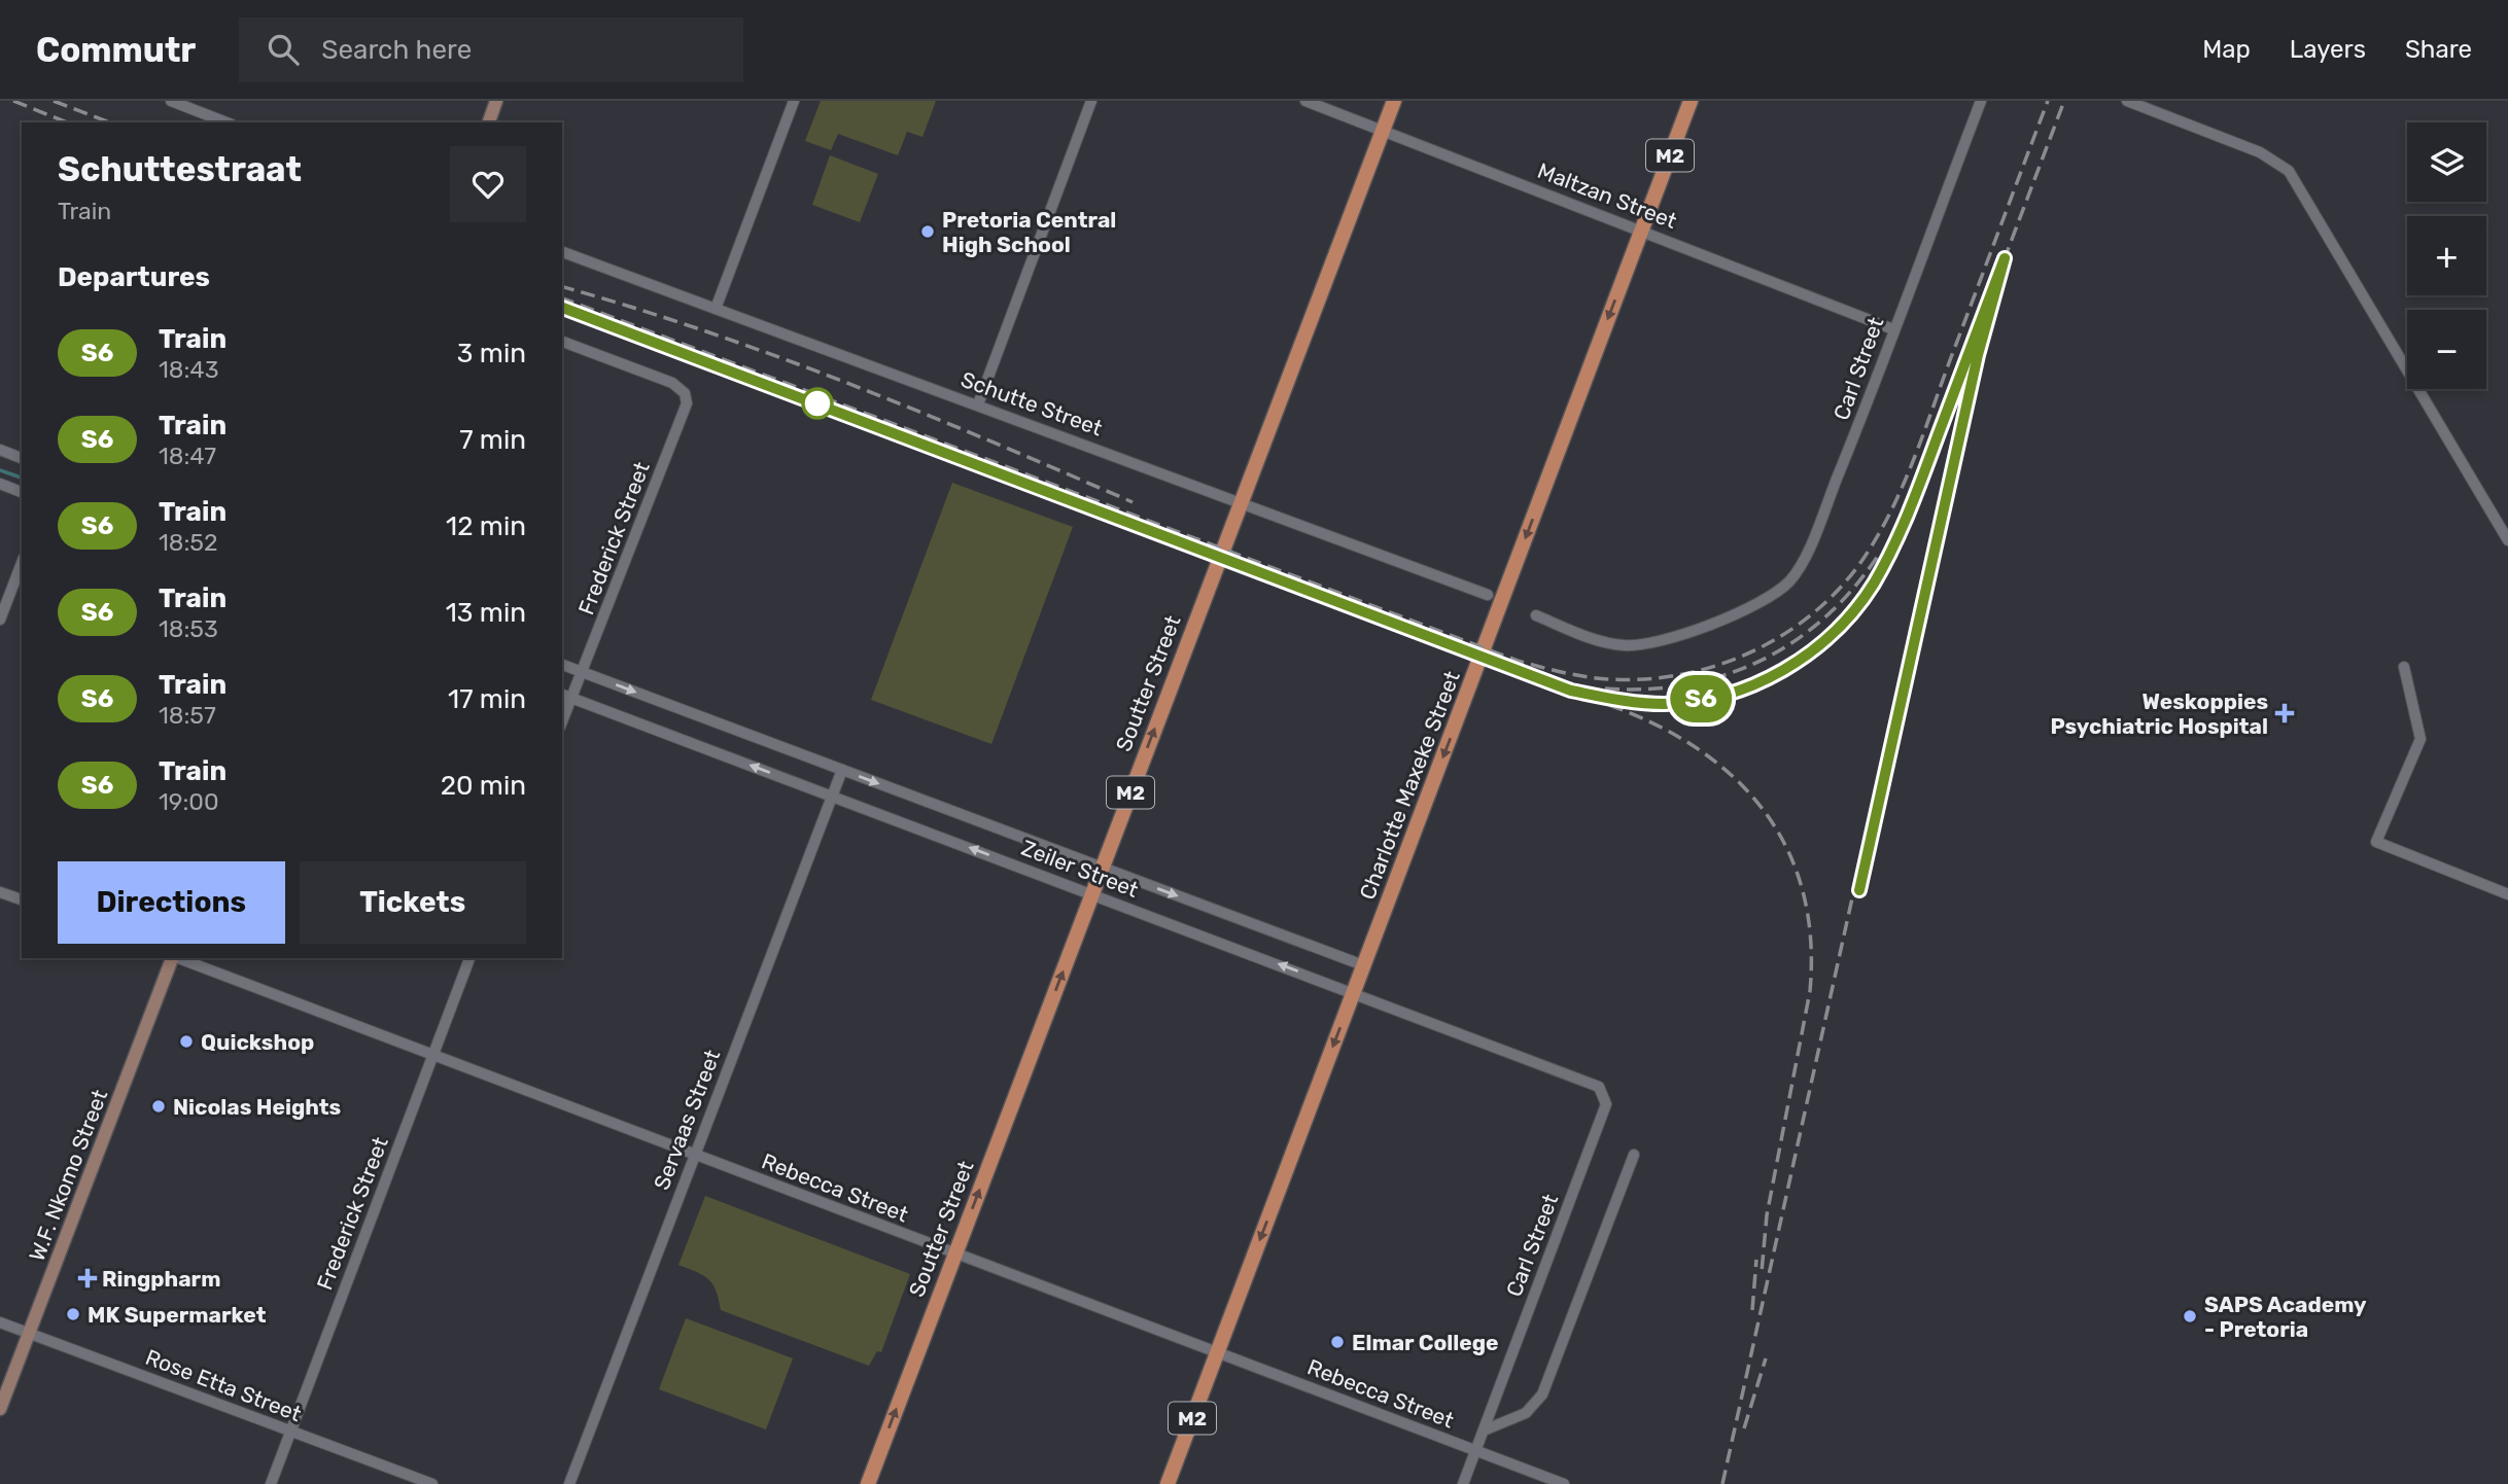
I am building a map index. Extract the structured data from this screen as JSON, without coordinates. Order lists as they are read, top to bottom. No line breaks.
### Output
{"streets":{"main road":["M2","Soutter Street","Charlotte Maxeke Street","W.F. Nkomo Street"],"street":["Maltzan Street","Carl Street","Schutte Street","Frederick Street","Zeiler Street","Servaas Street","Rebecca Street","Rose Etta Street"]},"crossings":[["Maltzan Street","Carl Street"],["Maltzan Street","Soutter Street"],["Maltzan Street","Charlotte Maxeke Street"],["Carl Street","Zeiler Street"],["Carl Street","Rebecca Street"],["Schutte Street","Soutter Street"],["Frederick Street","Zeiler Street"],["Frederick Street","Rebecca Street"],["Frederick Street","Rose Etta Street"],["Soutter Street","Zeiler Street"],["Soutter Street","Rebecca Street"],["Charlotte Maxeke Street","Zeiler Street"],["Charlotte Maxeke Street","Rebecca Street"],["Zeiler Street","Servaas Street"],["Servaas Street","Rebecca Street"],["W.F. Nkomo Street","Rose Etta Street"]],"one_way":["Soutter Street","Charlotte Maxeke Street"],"places":{"other":["Pretoria Central High School","Quickshop","Nicolas Heights","MK Supermarket","SAPS Academy - Pretoria","Elmar College"],"health":["Weskoppies Psychiatric Hospital","Ringpharm"]},"page":{"header":"Commutr","search":"Search here","nav":["Map","Layers","Share"],"on_map":"S6","map_buttons":["+","−"],"heading":[["Schuttestraat","Train"],"Departures"],"list":[{"mark":"S6","name":"Train","note":"18:43","value":"3 min"},{"mark":"S6","name":"Train","note":"18:47","value":"7 min"},{"mark":"S6","name":"Train","note":"18:52","value":"12 min"},{"mark":"S6","name":"Train","note":"18:53","value":"13 min"},{"mark":"S6","name":"Train","note":"18:57","value":"17 min"},{"mark":"S6","name":"Train","note":"19:00","value":"20 min"}],"buttons":["Directions","Tickets"]}}
